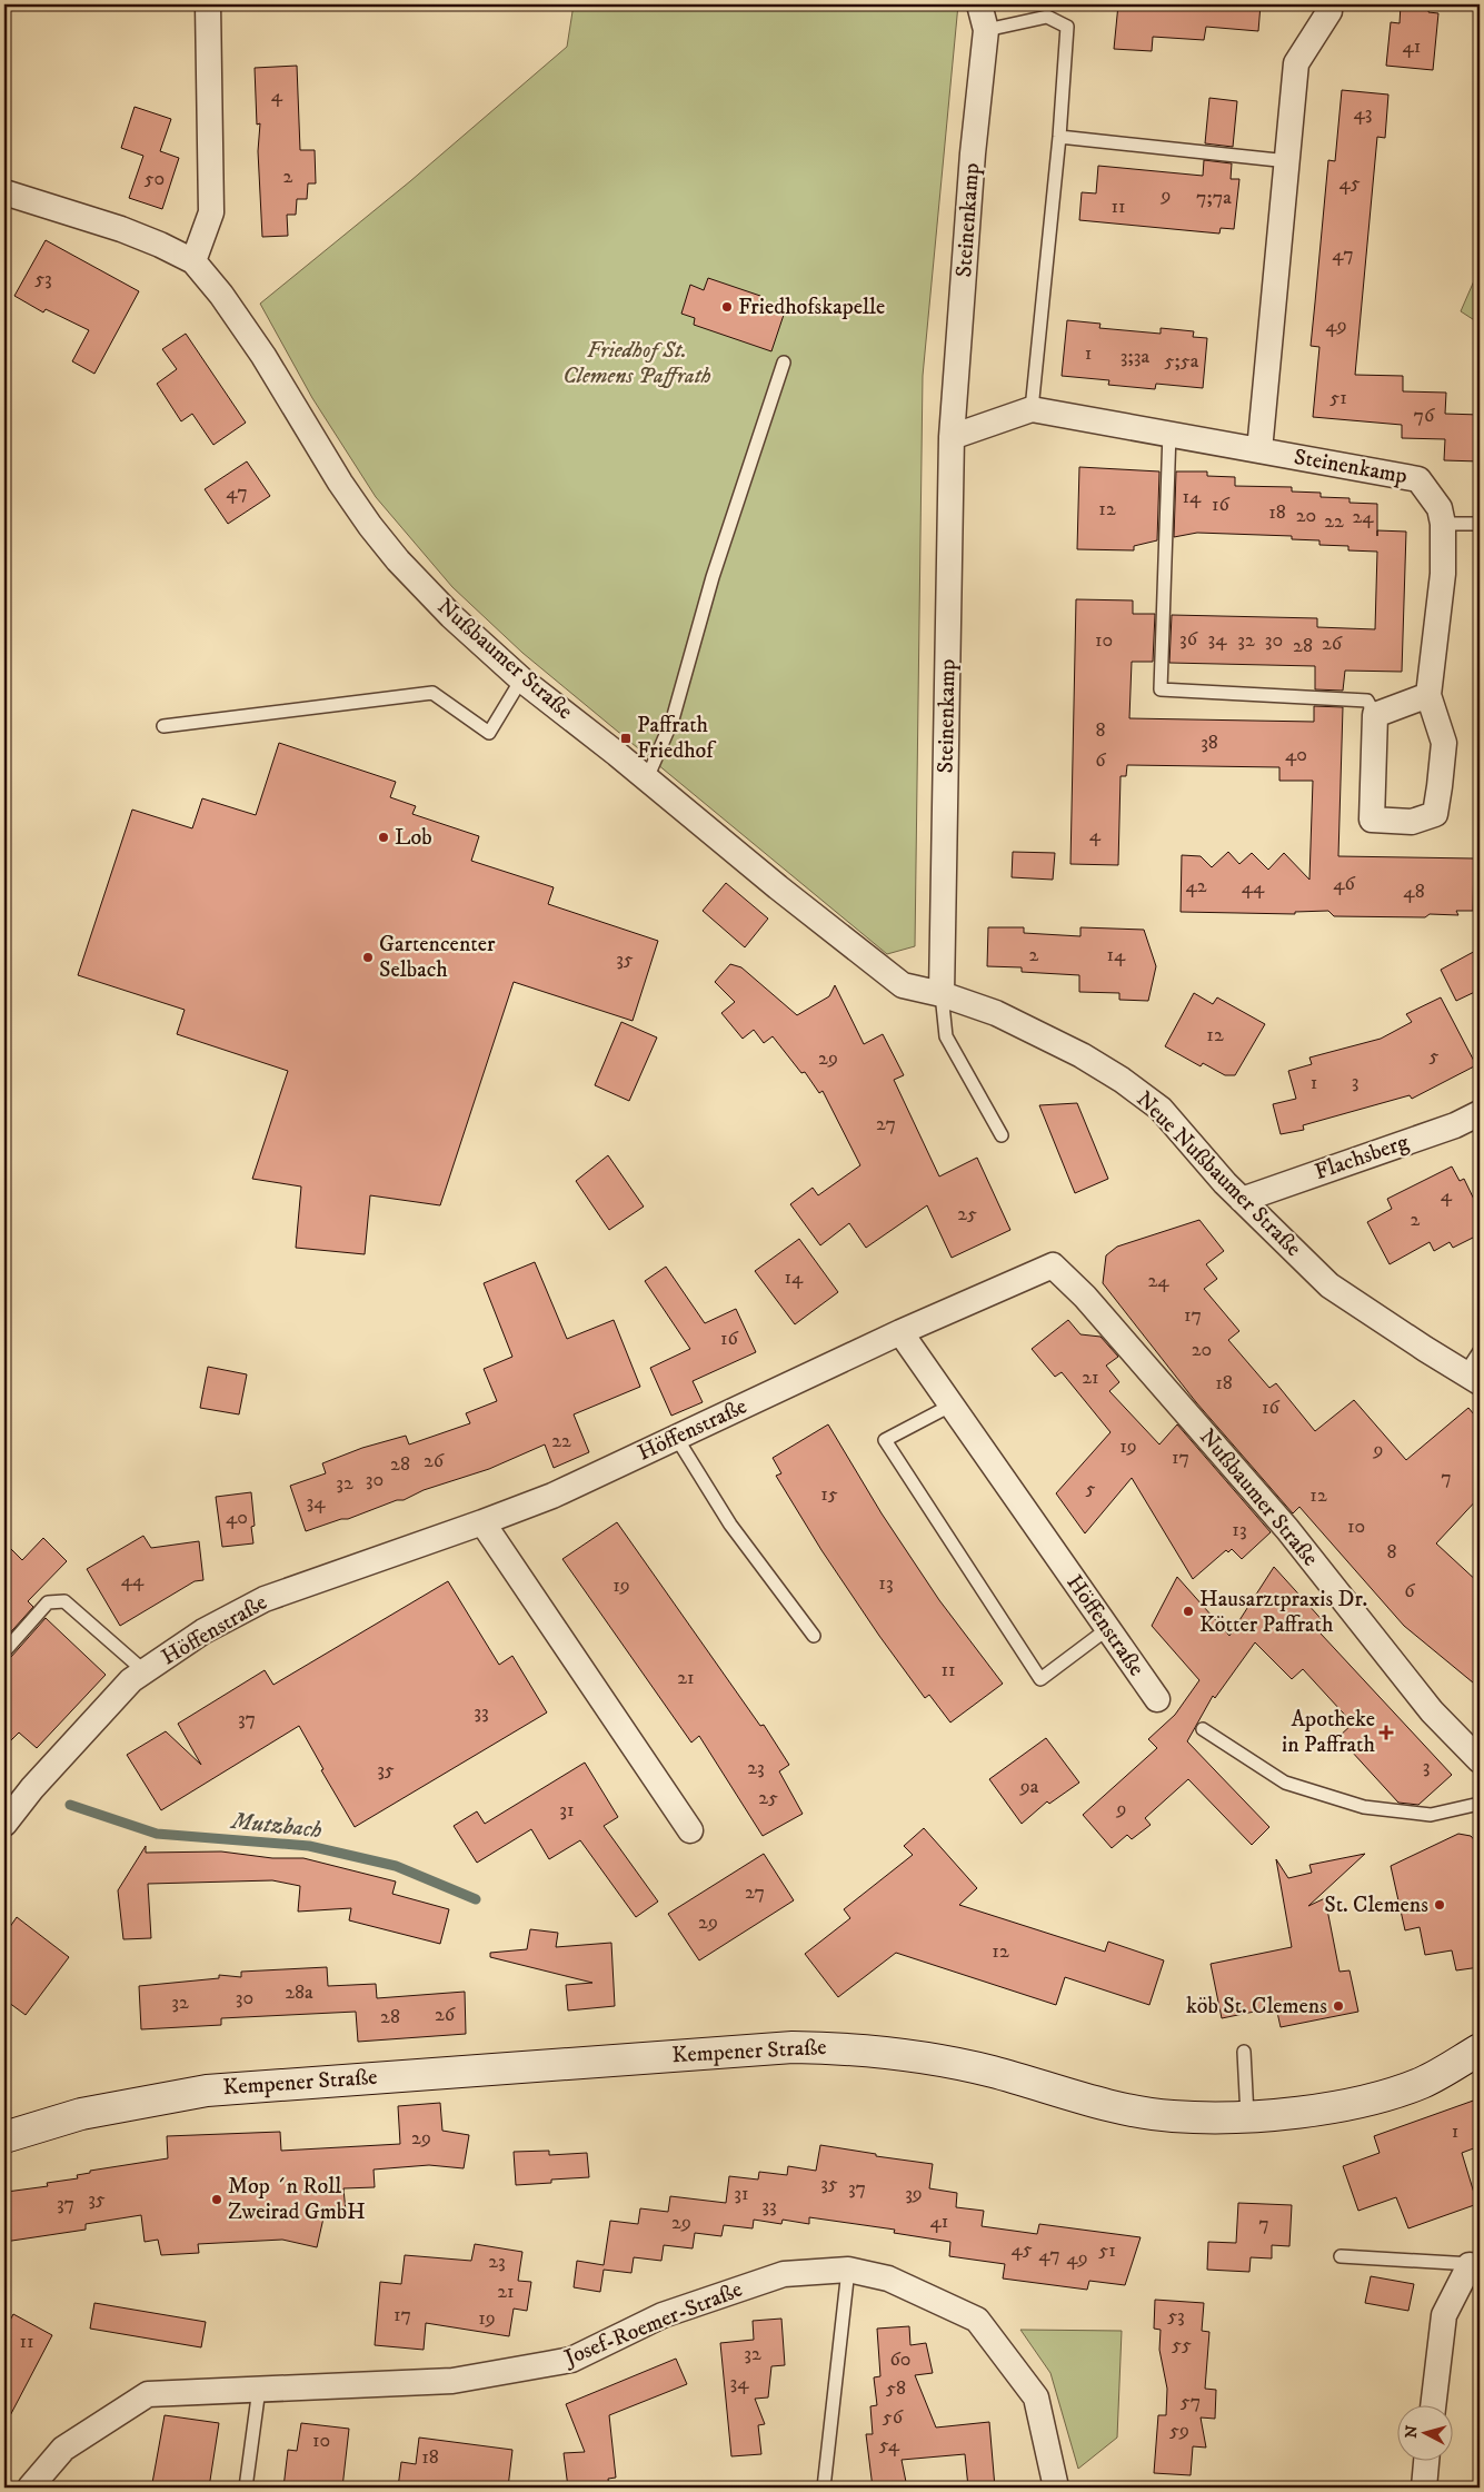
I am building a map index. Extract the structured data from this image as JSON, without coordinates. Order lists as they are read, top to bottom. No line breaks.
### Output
{"streets":{"main road":["Kempener Straße"],"street":["Steinenkamp","Nußbaumer Straße","Flachsberg","Neue Nußbaumer Straße","Höffenstraße","Josef-Roemer-Straße"]},"crossings":[["Steinenkamp","Nußbaumer Straße"],["Steinenkamp","Neue Nußbaumer Straße"],["Nußbaumer Straße","Neue Nußbaumer Straße"],["Nußbaumer Straße","Höffenstraße"],["Flachsberg","Neue Nußbaumer Straße"]],"water":["Mutzbach"],"parks":["Friedhof St. Clemens Paffrath"],"places":{"other":["Friedhofskapelle","Lob","Gartencenter Selbach","Hausarztpraxis Dr. Kötter Paffrath","St. Clemens","köb St. Clemens","Mop ´n Roll Zweirad GmbH"],"transit":["Paffrath Friedhof"],"health":["Apotheke in Paffrath"]},"house_numbers":["41","4","43","2","50","45","9","7;7a","11","47","53","49","1","3;3a","5;5a","51","76","47","14","16","12","18","20","24","22","36","34","10","32","30","26","28","8","38","40","6","4","46","42","44","48","2","14","35","12","5","29","3","1","27","4","25","2","14","24","17","16","20","21","18","16","22","19","9","17","26","28","7","30","32","5","15","12","34","40","10","13","8","44","13","19","6","11","21","33","37","3","23","35","9a","25","9","31","27","29","12","28a","30","32","26","28","1","29","35","37","31","39","35","37","33","41","29","7","45","51","47","49","23","21","17","53","19","11","55","32","60","34","58","57","56","59","10","54","18"],"north":"left"}
